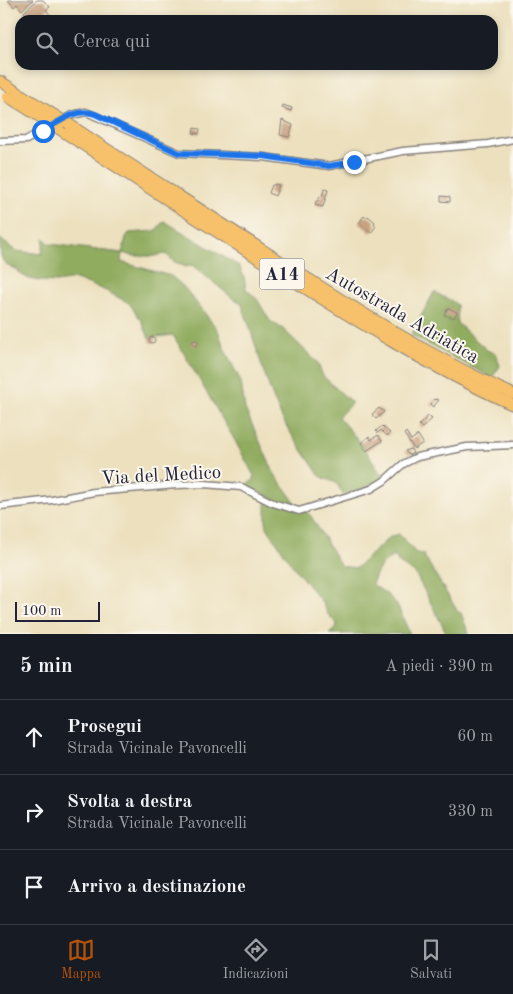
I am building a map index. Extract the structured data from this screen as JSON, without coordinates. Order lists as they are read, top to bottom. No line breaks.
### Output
{"streets":{"highway":["A14","Autostrada Adriatica"],"street":["Via del Medico"]},"scale_bar":"100 m","page":{"search":"Cerca qui","scale":"100 m","heading":["5 min","A piedi · 390 m"],"list":[["Prosegui","Strada Vicinale Pavoncelli","60 m"],["Svolta a destra","Strada Vicinale Pavoncelli","330 m"],"Arrivo a destinazione"],"nav":["Mappa","Indicazioni","Salvati"]}}
